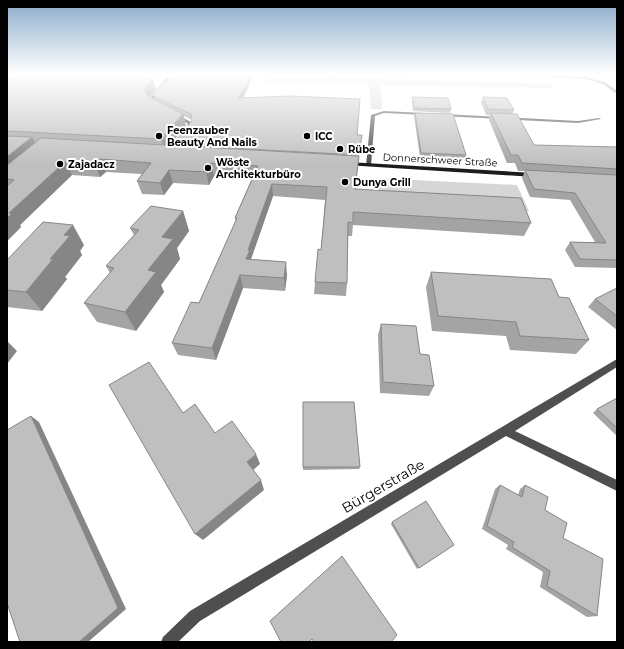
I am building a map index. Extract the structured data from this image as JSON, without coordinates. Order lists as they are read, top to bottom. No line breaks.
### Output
{"streets":{"main road":["Donnerschweer Straße"],"street":["Bürgerstraße"]},"places":["Feenzauber Beauty And Nails","ICC","Rübe","Zajadacz","Wöste Architekturbüro","Dunya Grill"]}
